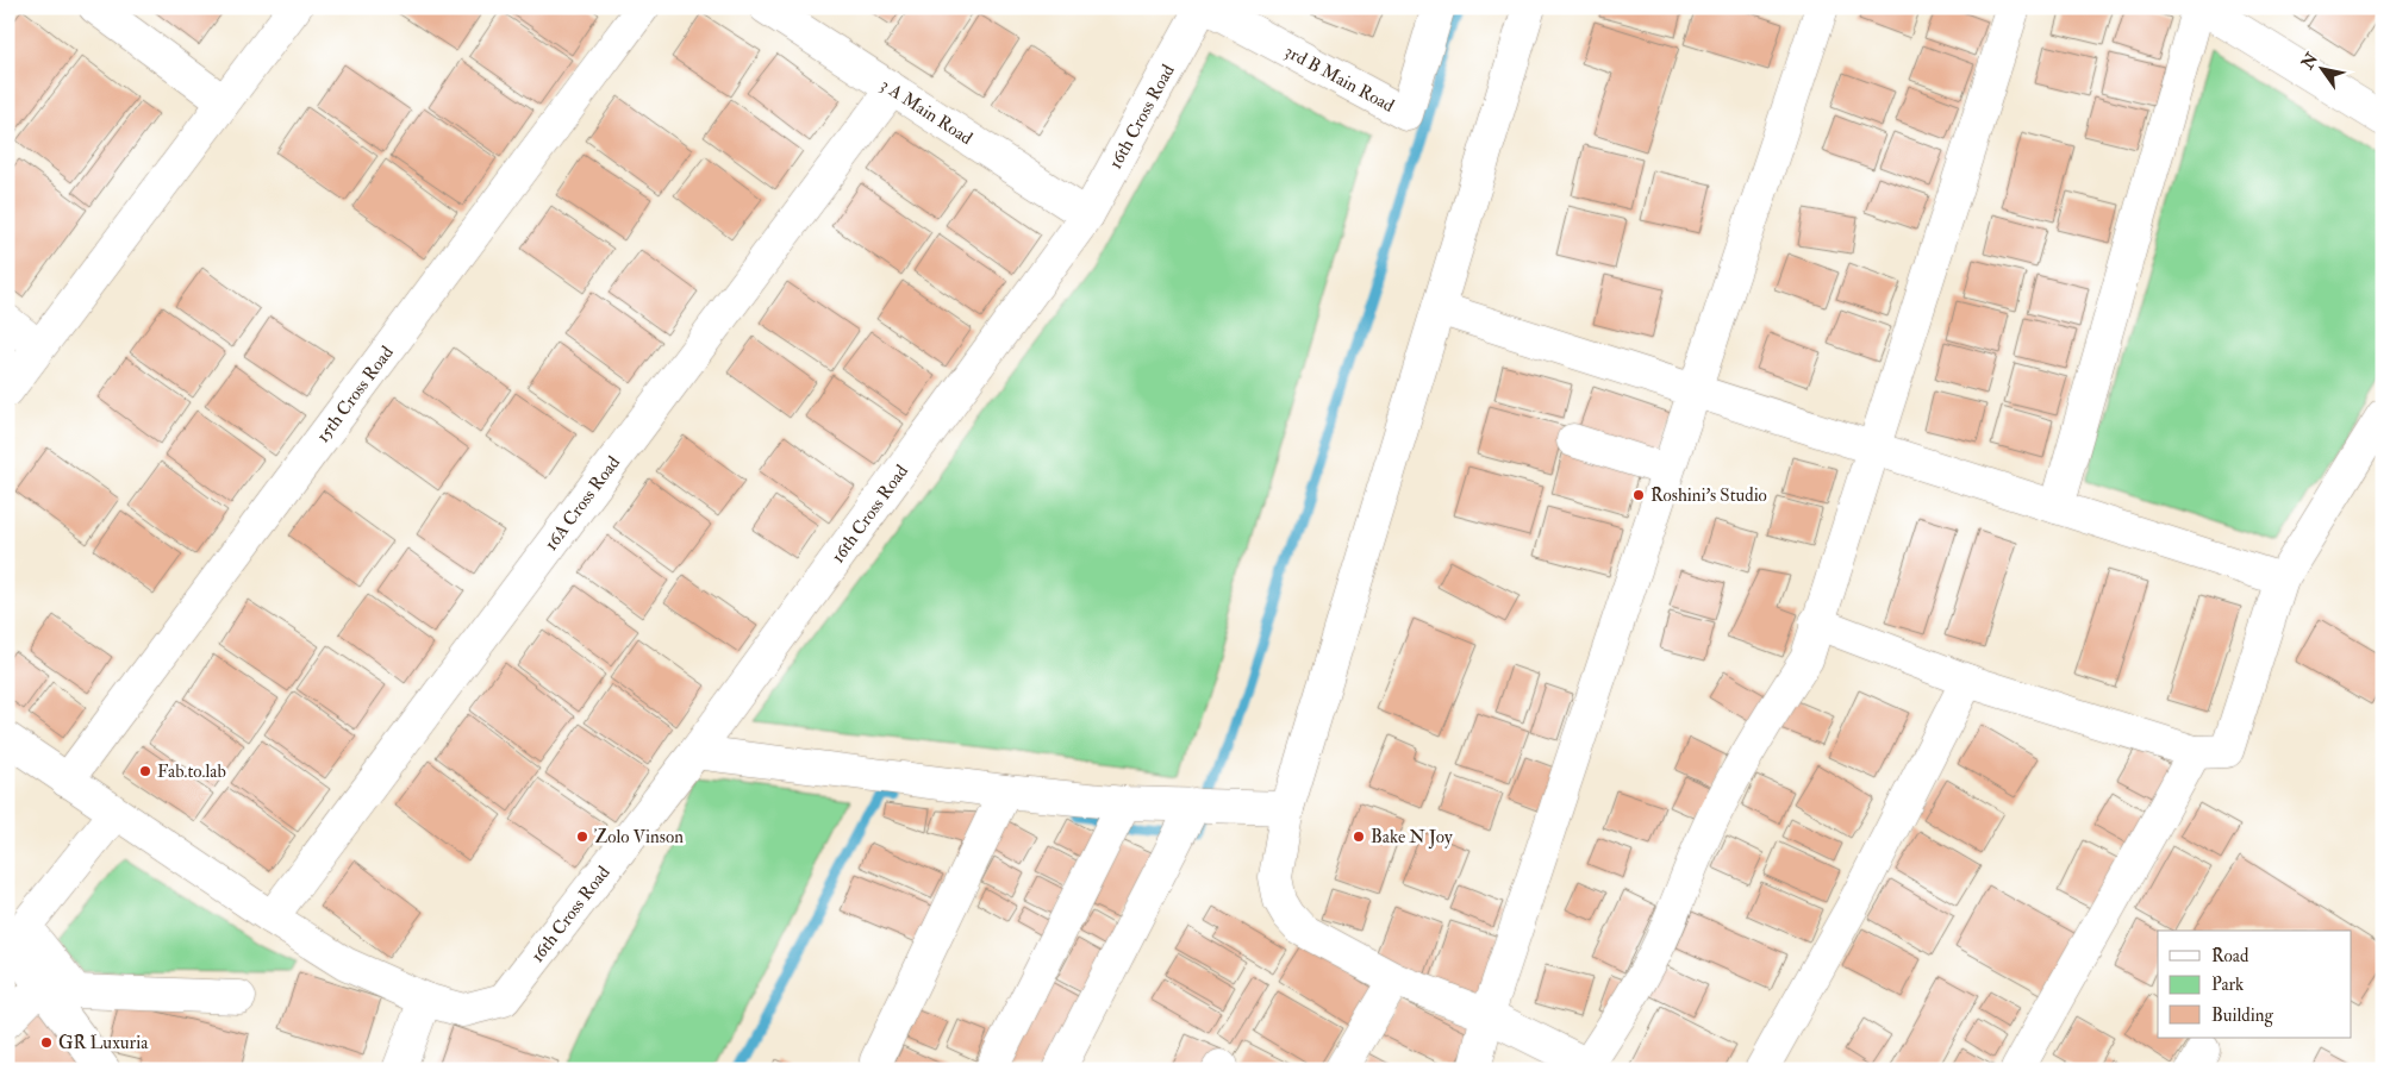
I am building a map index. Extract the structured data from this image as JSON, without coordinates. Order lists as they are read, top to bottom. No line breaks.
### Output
{"streets":{"street":["3rd B Main Road","3 A Main Road","16th Cross Road","15th Cross Road","16A Cross Road"]},"crossings":[["3 A Main Road","16th Cross Road"],["3 A Main Road","16A Cross Road"]],"places":["Roshini's Studio","Fab.to.lab","Zolo Vinson","Bake N Joy","GR Luxuria"],"legend":["Road","Park","Building"],"north":"top left"}
